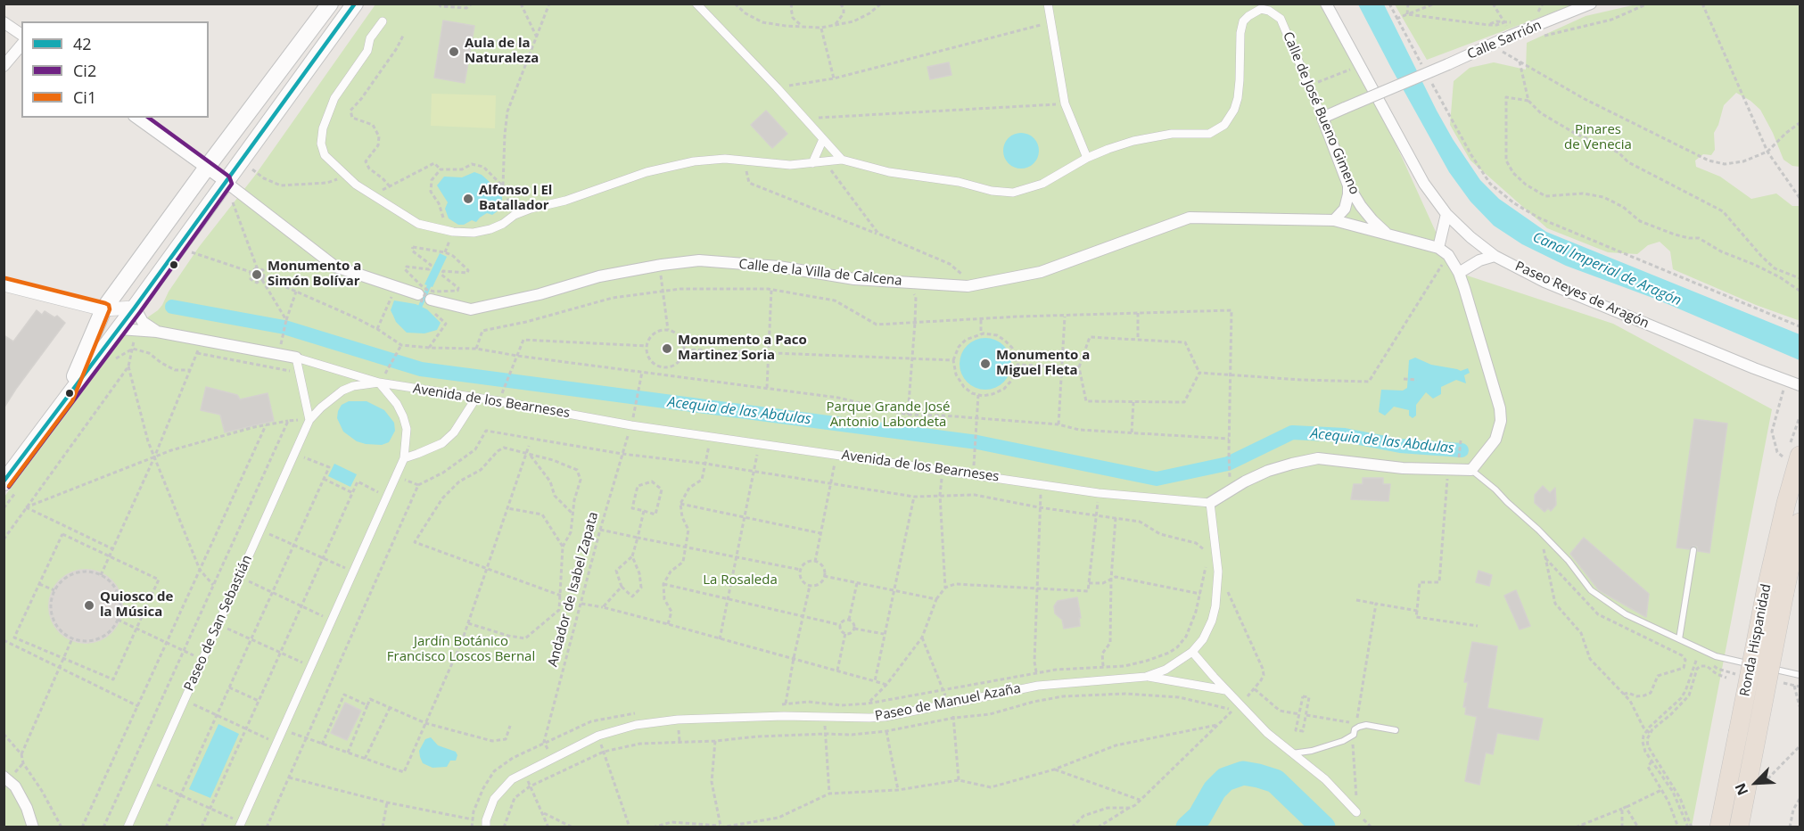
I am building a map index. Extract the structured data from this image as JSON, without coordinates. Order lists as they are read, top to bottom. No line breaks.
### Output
{"streets":{"highway":["Ronda Hispanidad"],"street":["Calle Sarrión","Calle de José Bueno Gimeno","Calle de la Villa de Calcena","Paseo Reyes de Aragón","Avenida de los Bearneses","Paseo de San Sebastián","Paseo de Manuel Azaña"],"path":["Andador de Isabel Zapata"]},"crossings":[["Calle Sarrión","Calle de José Bueno Gimeno"],["Calle de José Bueno Gimeno","Calle de la Villa de Calcena"],["Avenida de los Bearneses","Andador de Isabel Zapata"],["Avenida de los Bearneses","Paseo de San Sebastián"],["Avenida de los Bearneses","Paseo de Manuel Azaña"]],"water":["Canal Imperial de Aragón","Acequia de las Abdulas"],"parks":["Pinares de Venecia","Parque Grande José Antonio Labordeta","La Rosaleda","Jardín Botánico Francisco Loscos Bernal"],"places":["Aula de la Naturaleza","Alfonso I El Batallador","Monumento a Simón Bolívar","Monumento a Paco Martinez Soria","Monumento a Miguel Fleta","Quiosco de la Música"],"lines":["transit line 42","transit line Ci2","transit line Ci1"],"legend":["42","Ci2","Ci1"],"north":"bottom left"}
